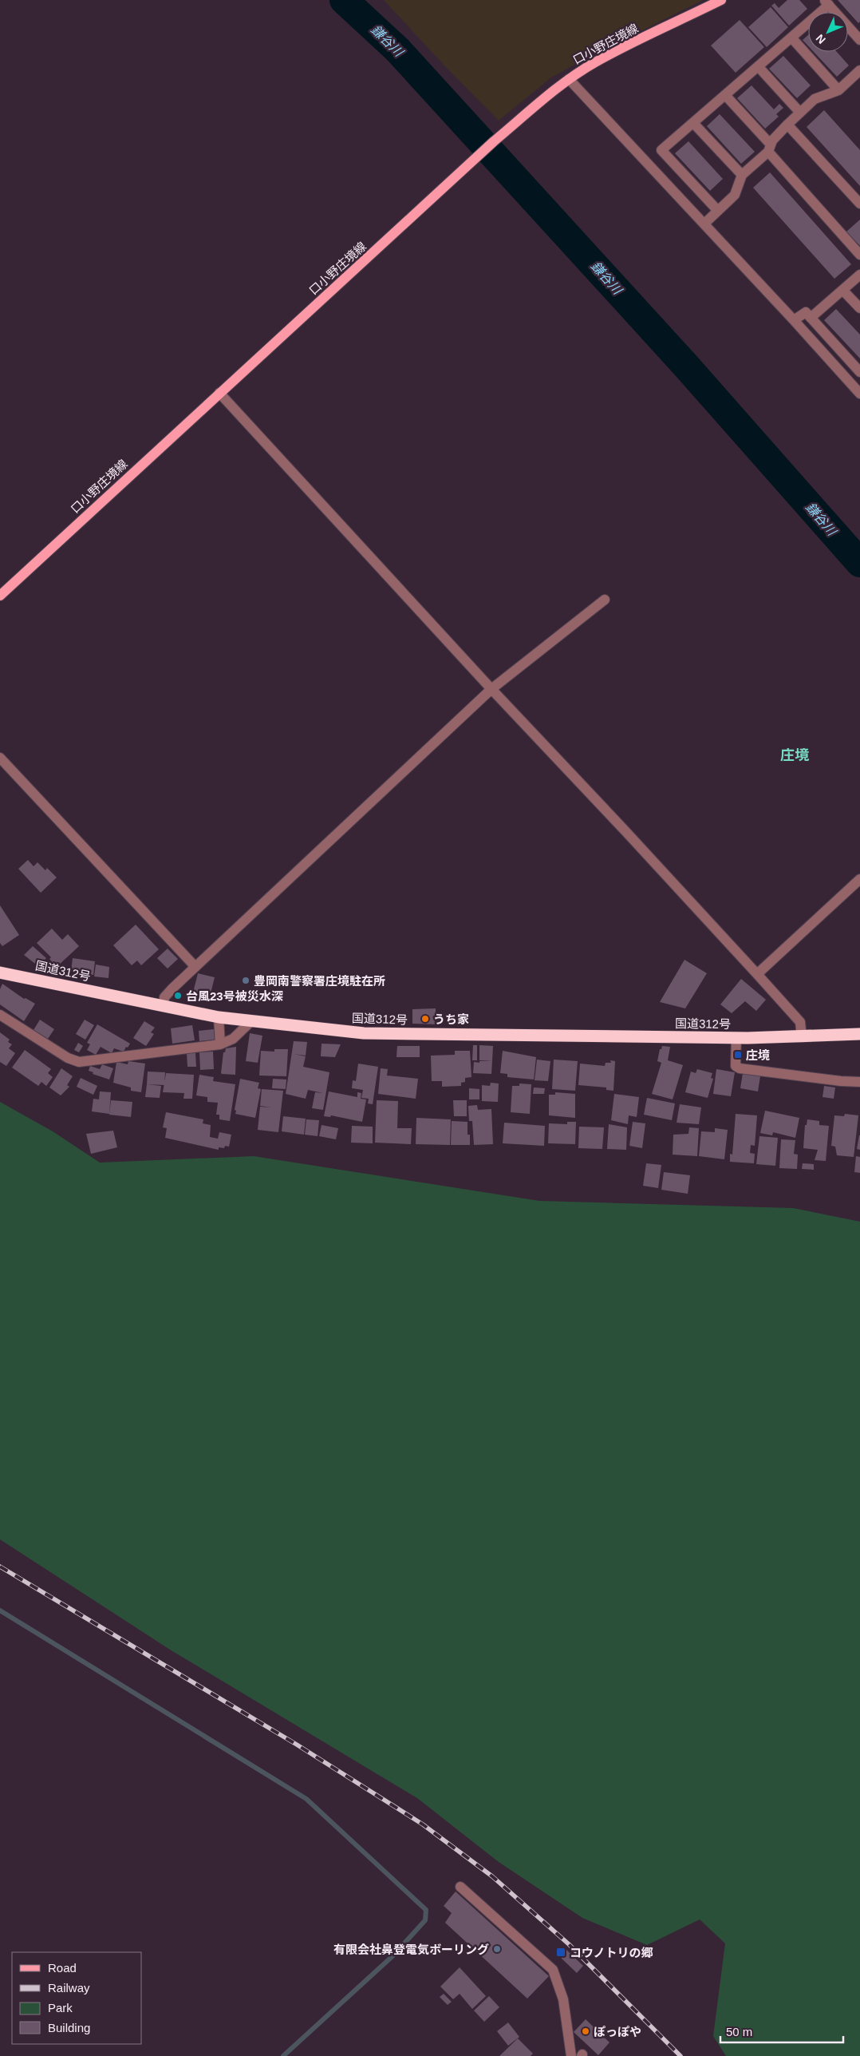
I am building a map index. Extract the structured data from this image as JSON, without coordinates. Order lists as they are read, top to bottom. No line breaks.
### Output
{"streets":{"highway":["国道312号"],"main road":["口小野庄境線"]},"districts":["庄境"],"water":["鎌谷川"],"places":{"other":["豊岡南警察署庄境駐在所","台風23号被災水深","うち家","有限会社鼻登電気ボーリング","ぽっぽや"],"transit":["庄境","コウノトリの郷"]},"legend":["Road","Railway","Park","Building"],"scale_bar":"50 m","north":"bottom left"}
